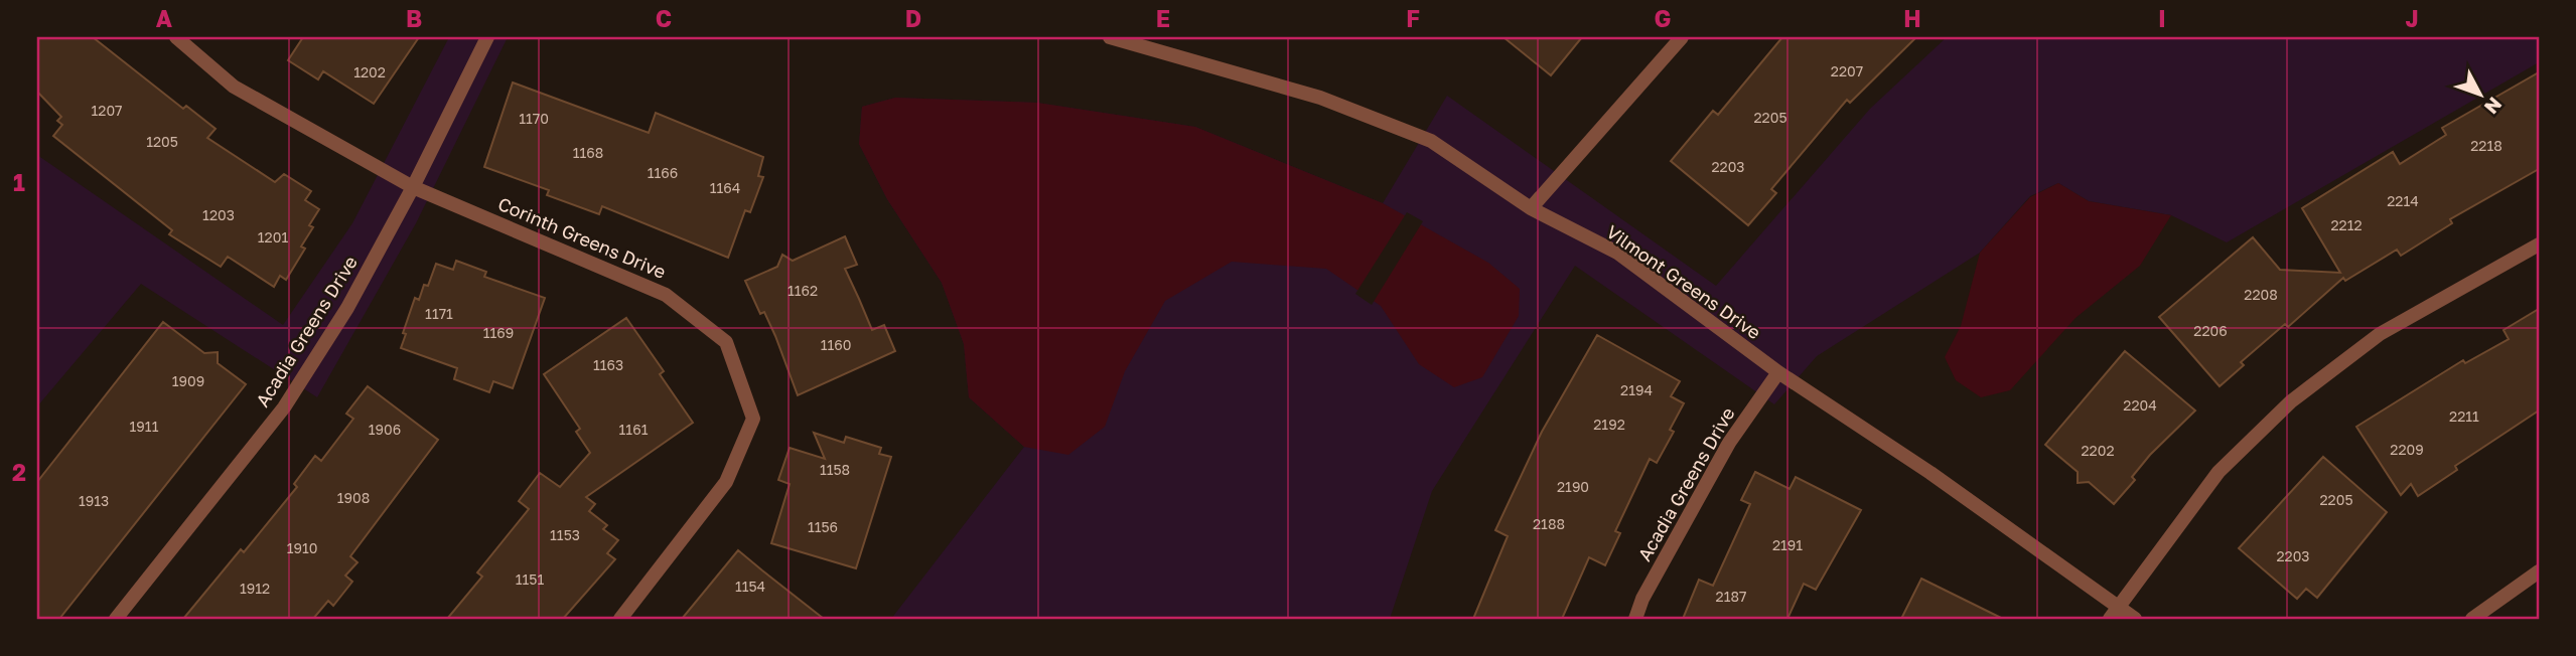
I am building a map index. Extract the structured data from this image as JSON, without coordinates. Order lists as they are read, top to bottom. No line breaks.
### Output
{"streets":{"street":["Corinth Greens Drive","Vilmont Greens Drive","Acadia Greens Drive"]},"crossings":[["Corinth Greens Drive","Acadia Greens Drive"],["Vilmont Greens Drive","Acadia Greens Drive"]],"house_numbers":["2207","1202","1207","2205","1170","1205","2218","1168","2203","1166","1164","2214","1203","2212","1201","1162","2208","1171","2206","1169","1160","1163","1909","2194","2204","2211","2192","1911","1906","1161","2209","2202","1158","2190","1908","2205","1913","2188","1156","1153","2191","1910","2203","1151","1154","1912","2187"],"north":"bottom right","grid":{"columns":["A","B","C","D","E","F","G","H","I","J"],"rows":["1","2"]}}
